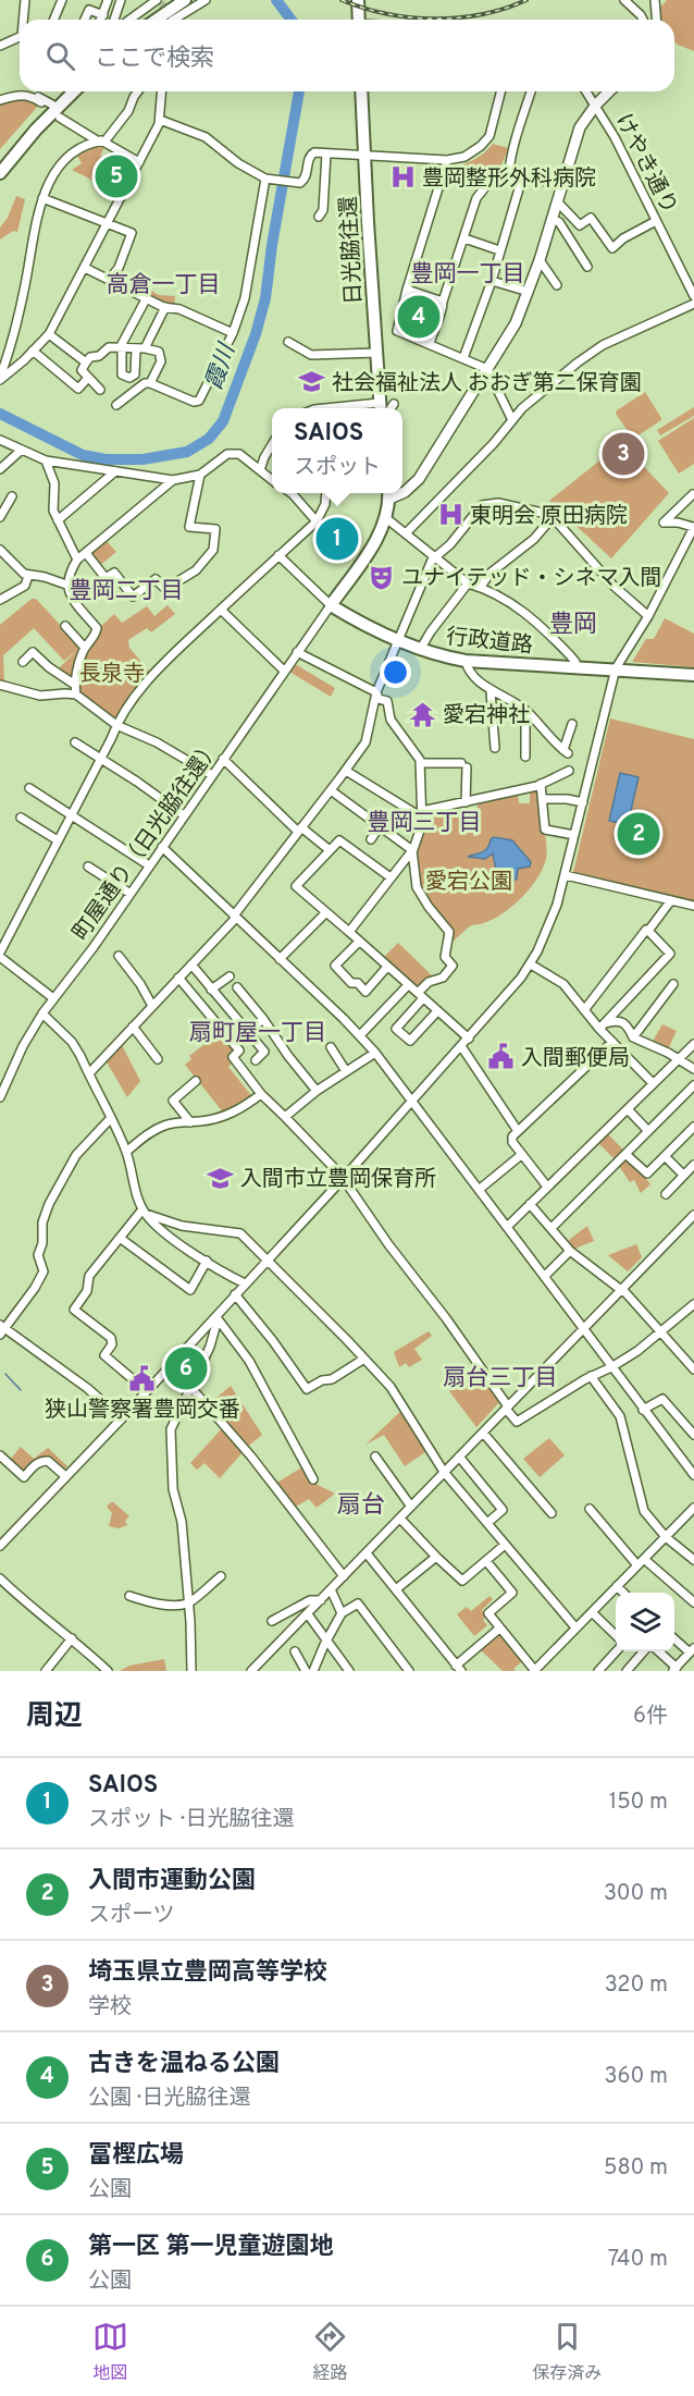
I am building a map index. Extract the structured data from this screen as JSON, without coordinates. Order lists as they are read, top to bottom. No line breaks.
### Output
{"streets":{"highway":["日光脇往還","行政道路"],"street":["けやき通り","町屋通り（日光脇往還）"]},"crossings":[["行政道路","町屋通り（日光脇往還）"]],"districts":["豊岡一丁目","高倉一丁目","豊岡二丁目","豊岡","豊岡三丁目","扇町屋一丁目","扇台三丁目","扇台"],"water":["霞川"],"parks":["長泉寺","愛宕公園"],"places":{"hospital":["豊岡整形外科病院","東明会 原田病院"],"school or university":["社会福祉法人 おおぎ第二保育園","入間市立豊岡保育所"],"theatre":["ユナイテッド・シネマ入間"],"temple":["愛宕神社"],"public building":["入間郵便局","狭山警察署豊岡交番"]},"page":{"search":"ここで検索","pins":["5","4","3","1","2","6"],"popup":["SAIOS","スポット"],"heading":["周辺","6件"],"list":[{"mark":"1","name":"SAIOS","note":"スポット · 日光脇往還","value":"150 m"},{"mark":"2","name":"入間市運動公園","note":"スポーツ","value":"300 m"},{"mark":"3","name":"埼玉県立豊岡高等学校","note":"学校","value":"320 m"},{"mark":"4","name":"古きを温ねる公園","note":"公園 · 日光脇往還","value":"360 m"},{"mark":"5","name":"冨樫広場","note":"公園","value":"580 m"},{"mark":"6","name":"第一区 第一児童遊園地","note":"公園","value":"740 m"}],"nav":["地図","経路","保存済み"]}}
